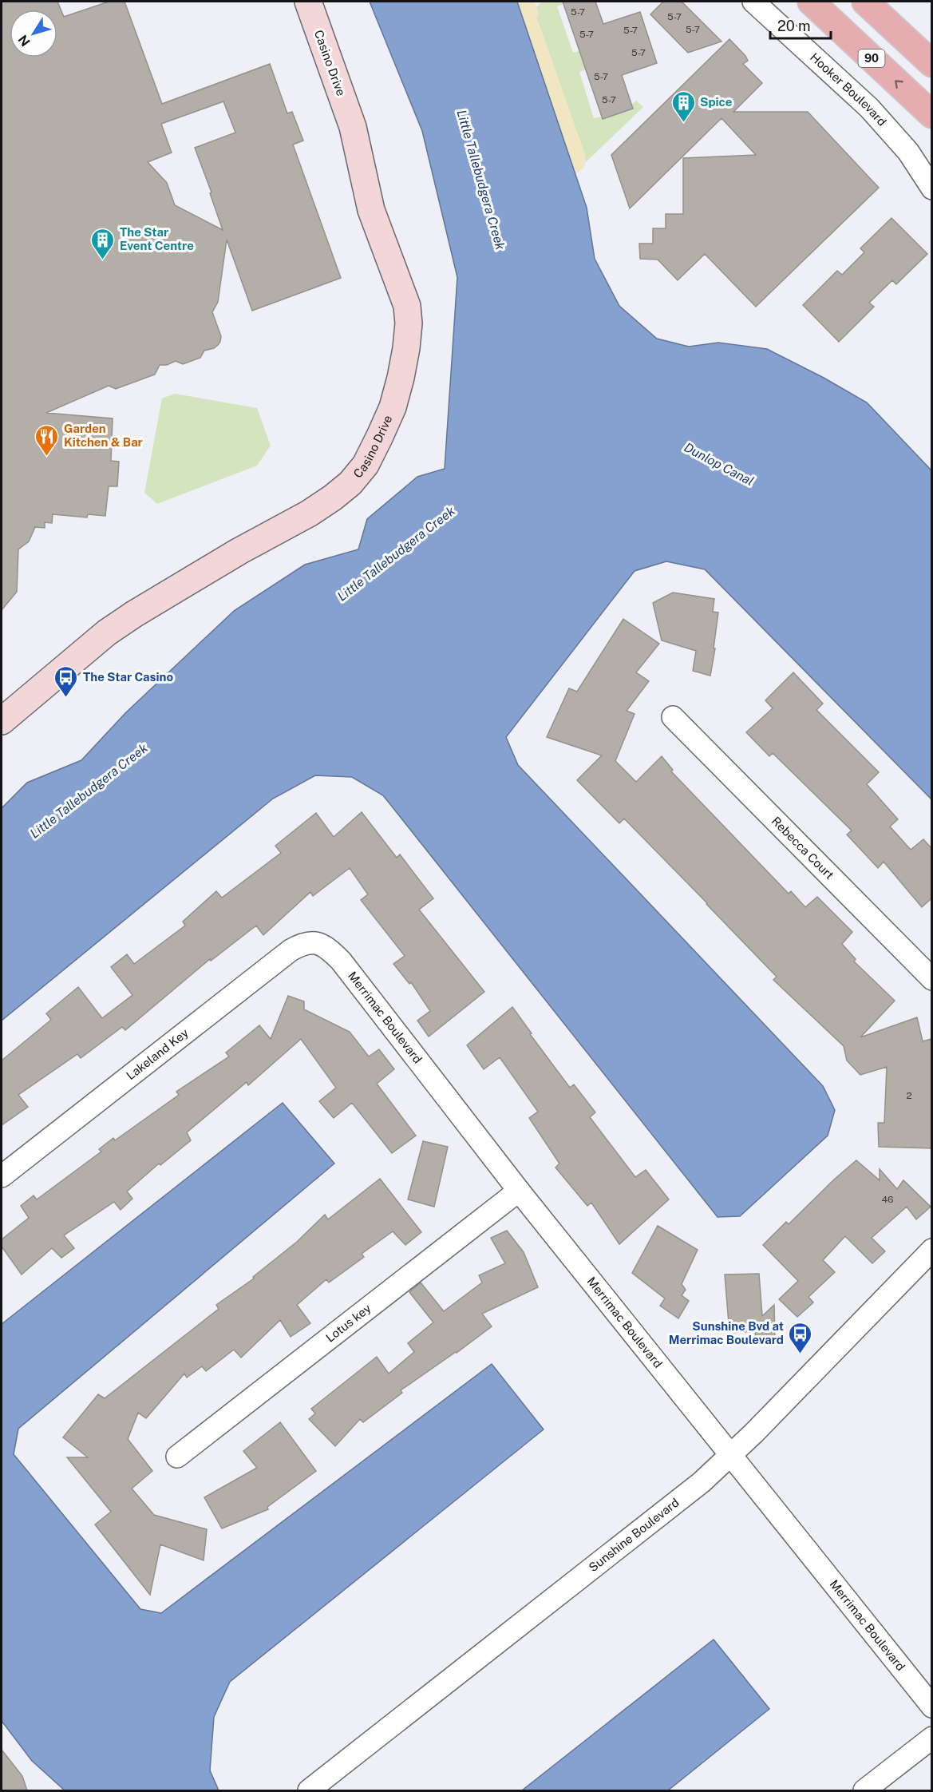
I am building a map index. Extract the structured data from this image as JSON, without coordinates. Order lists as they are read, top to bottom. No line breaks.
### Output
{"streets":{"main road":["90"],"street":["Casino Drive","Hooker Boulevard","Rebecca Court","Merrimac Boulevard","Lakeland Key","Lotus key","Sunshine Boulevard"]},"crossings":[["Merrimac Boulevard","Lakeland Key"],["Merrimac Boulevard","Lotus key"],["Merrimac Boulevard","Sunshine Boulevard"]],"water":["Little Tallebudgera Creek","Dunlop Canal"],"places":{"building":["Spice","The Star Event Centre"],"restaurant":["Garden Kitchen & Bar"],"bus stop":["The Star Casino","Sunshine Bvd at Merrimac Boulevard"]},"house_numbers":["5-7","5-7","5-7","5-7","5-7","5-7","5-7","5-7","2","46"],"scale_bar":"20 m","north":"bottom left"}
